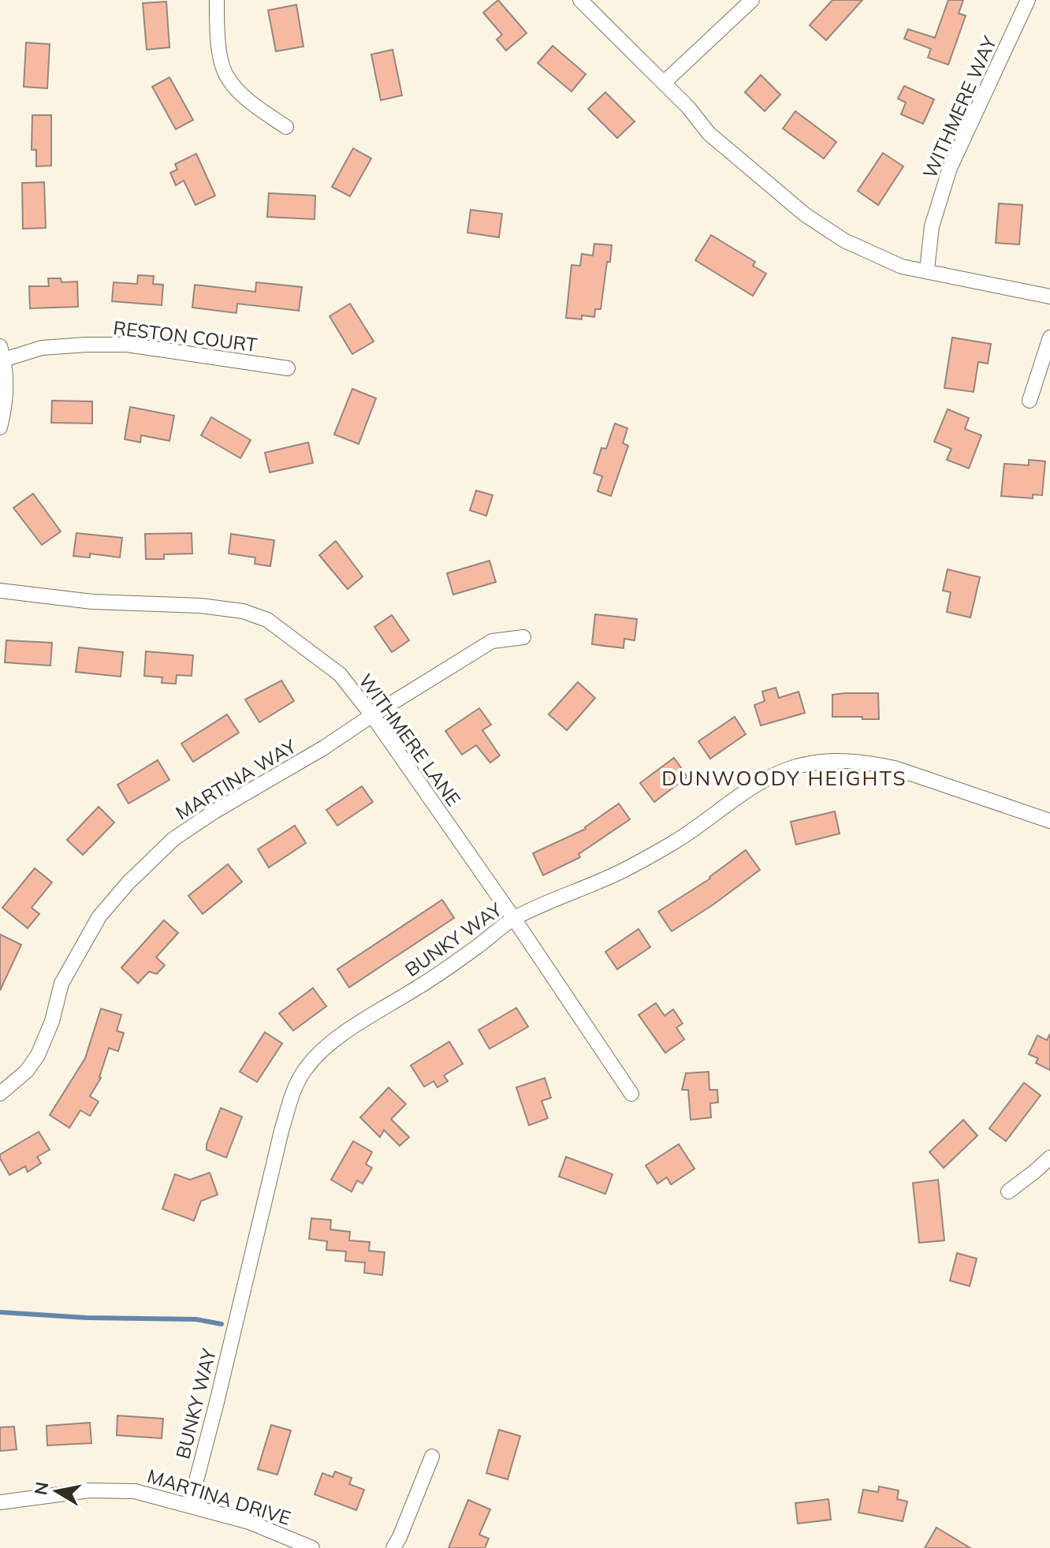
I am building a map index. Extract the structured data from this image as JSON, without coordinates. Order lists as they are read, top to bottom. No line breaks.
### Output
{"streets":{"street":["WITHMERE WAY","RESTON COURT","WITHMERE LANE","MARTINA WAY","BUNKY WAY","MARTINA DRIVE"]},"crossings":[["WITHMERE LANE","MARTINA WAY"],["WITHMERE LANE","BUNKY WAY"],["BUNKY WAY","MARTINA DRIVE"]],"districts":["DUNWOODY HEIGHTS"],"north":"left"}
